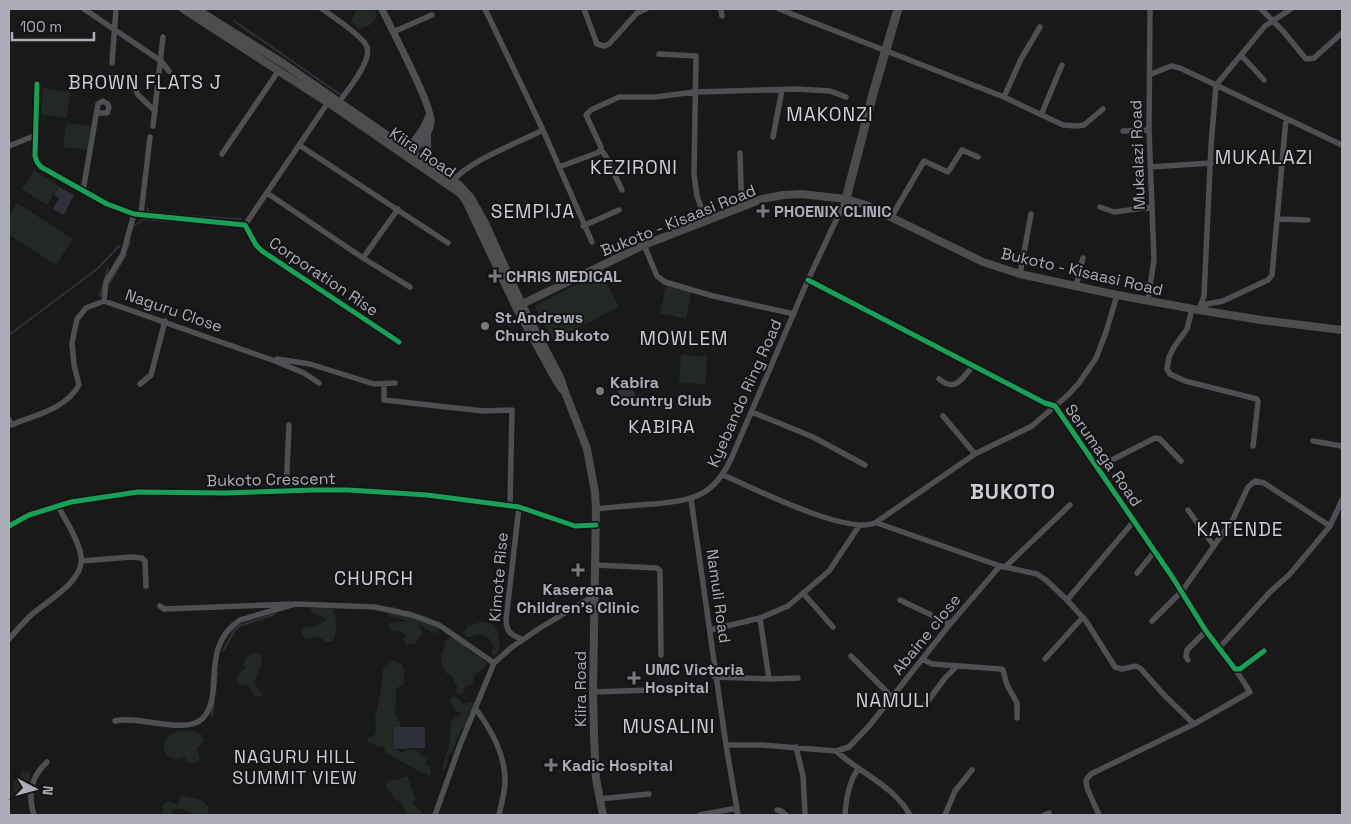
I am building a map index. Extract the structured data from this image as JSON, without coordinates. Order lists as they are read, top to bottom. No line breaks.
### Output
{"streets":{"main road":["Kiira Road","Bukoto - Kisaasi Road"],"street":["Mukalazi Road","Corporation Rise","Naguru Close","Kyebando Ring Road","Serumaga Road","Bukoto Crescent","Kimote Rise","Namuli Road","Abaine close"]},"crossings":[["Kiira Road","Bukoto - Kisaasi Road"],["Kiira Road","Kyebando Ring Road"],["Kiira Road","Bukoto Crescent"],["Mukalazi Road","Bukoto - Kisaasi Road"],["Bukoto - Kisaasi Road","Kyebando Ring Road"],["Kyebando Ring Road","Serumaga Road"],["Kyebando Ring Road","Namuli Road"],["Bukoto Crescent","Kimote Rise"]],"districts":["BROWN FLATS J","MAKONZI","MUKALAZI","KEZIRONI","SEMPIJA","MOWLEM","KABIRA","BUKOTO","KATENDE","CHURCH","NAMULI","MUSALINI","NAGURU HILL SUMMIT VIEW"],"places":{"health":["PHOENIX CLINIC","CHRIS MEDICAL","Kaserena Children's Clinic","UMC Victoria Hospital","Kadic Hospital"],"other":["St.Andrews Church Bukoto","Kabira Country Club"]},"scale_bar":"100 m","north":"right"}
